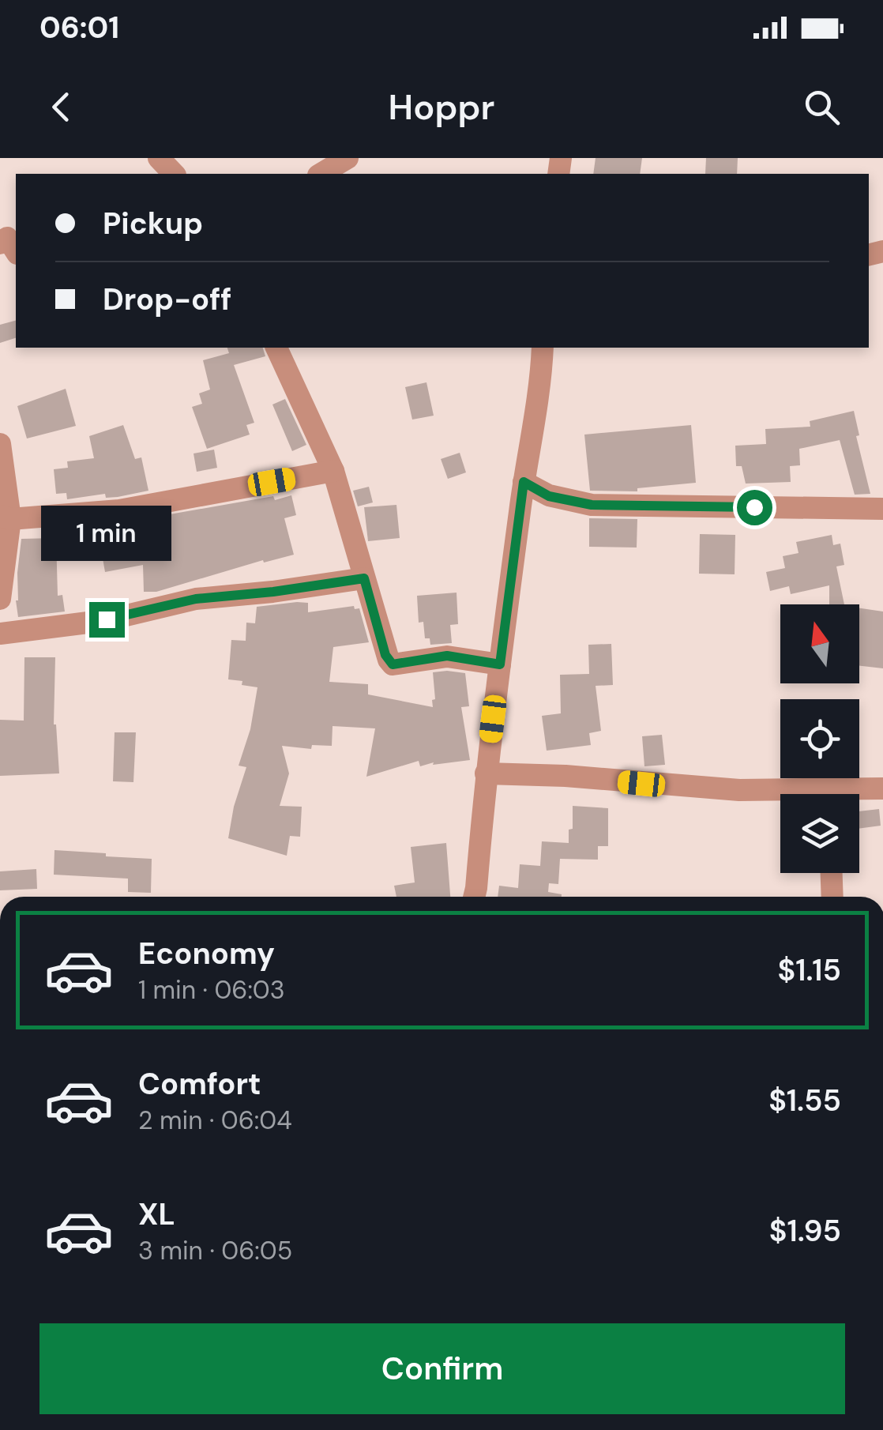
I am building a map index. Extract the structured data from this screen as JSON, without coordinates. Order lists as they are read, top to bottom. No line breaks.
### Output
{"north":"top","page":{"status":"06:01","header":"Hoppr","banner":["Pickup","Drop-off"],"bubble":"1 min","list":[{"name":"Economy","note":"1 min · 06:03","value":"$1.15"},{"name":"Comfort","note":"2 min · 06:04","value":"$1.55"},{"name":"XL","note":"3 min · 06:05","value":"$1.95"}],"buttons":"Confirm"}}
